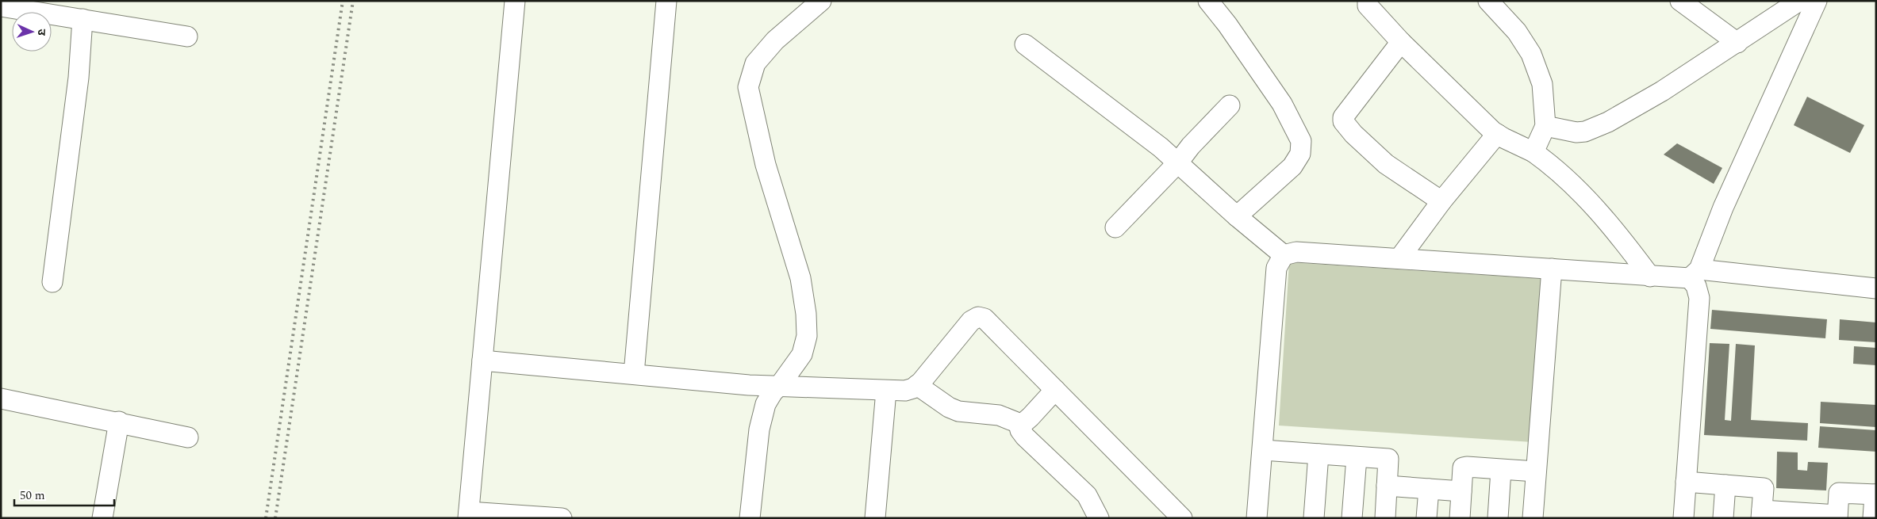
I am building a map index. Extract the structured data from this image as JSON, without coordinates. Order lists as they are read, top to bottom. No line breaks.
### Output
{"scale_bar":"50 m","north":"right"}
